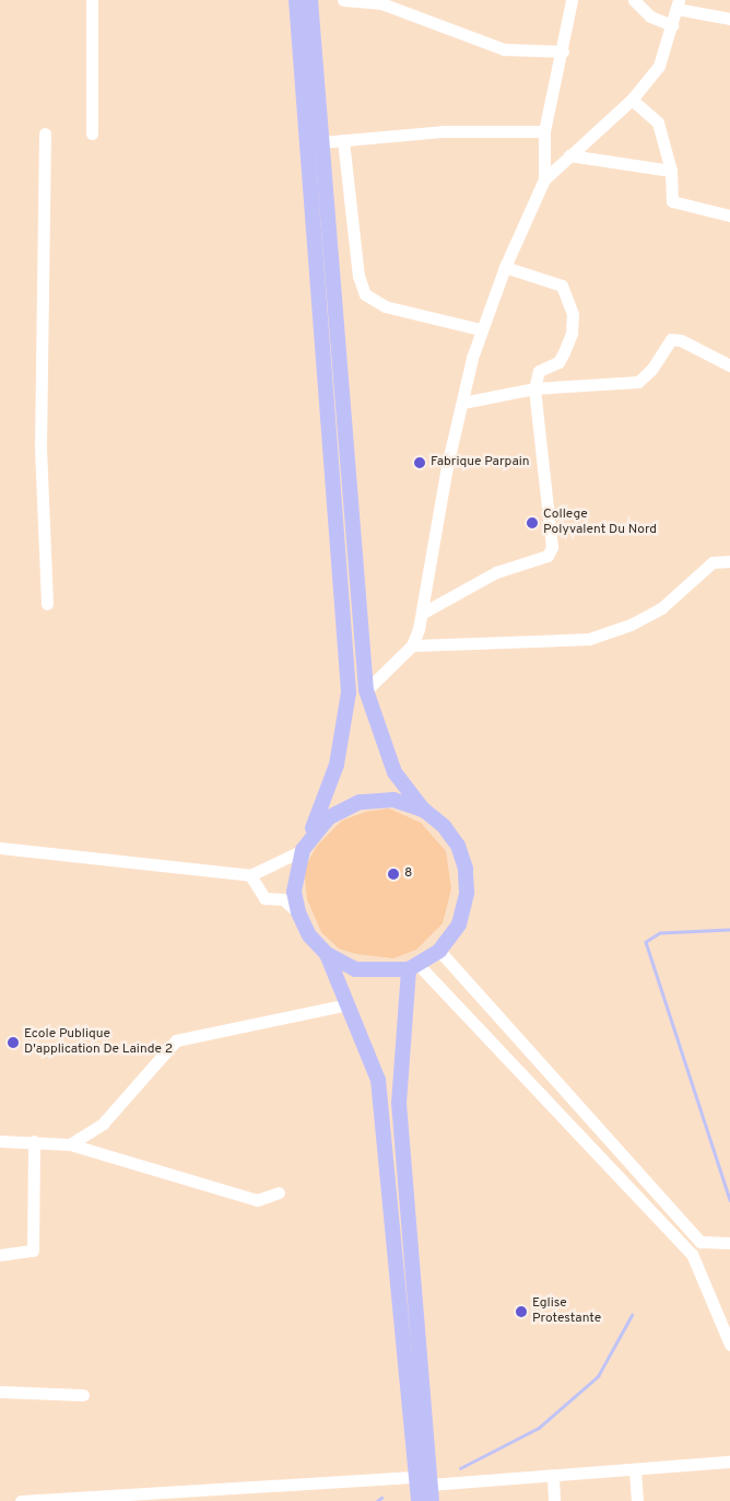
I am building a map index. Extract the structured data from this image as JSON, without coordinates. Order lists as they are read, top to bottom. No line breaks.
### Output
{"places":["Fabrique Parpain","College Polyvalent Du Nord","8","Ecole Publique D'application De Lainde 2","Eglise Protestante"]}
